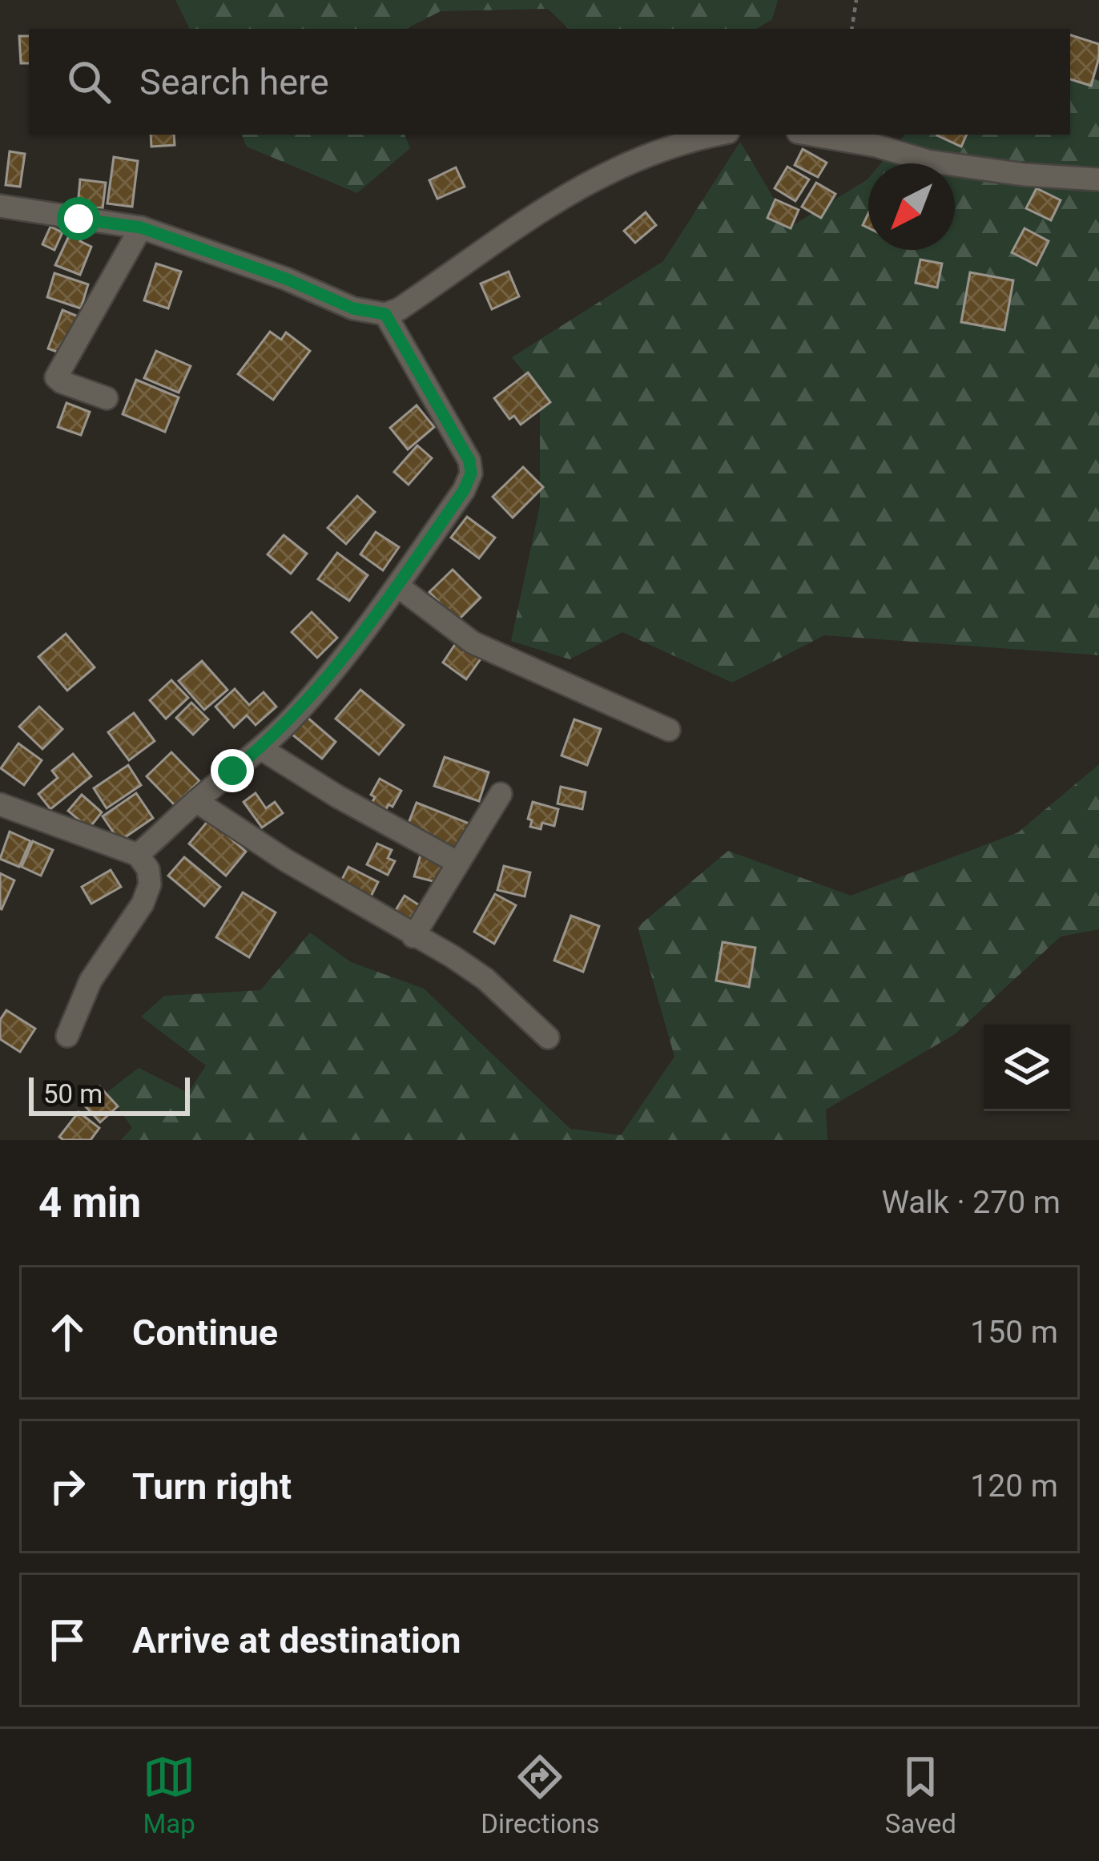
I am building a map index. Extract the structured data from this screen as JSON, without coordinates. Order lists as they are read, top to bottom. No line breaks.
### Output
{"scale_bar":"50 m","north":"bottom left","page":{"search":"Search here","scale":"50 m","heading":["4 min","Walk · 270 m"],"list":[["Continue","150 m"],["Turn right","120 m"],"Arrive at destination"],"nav":["Map","Directions","Saved"]}}
